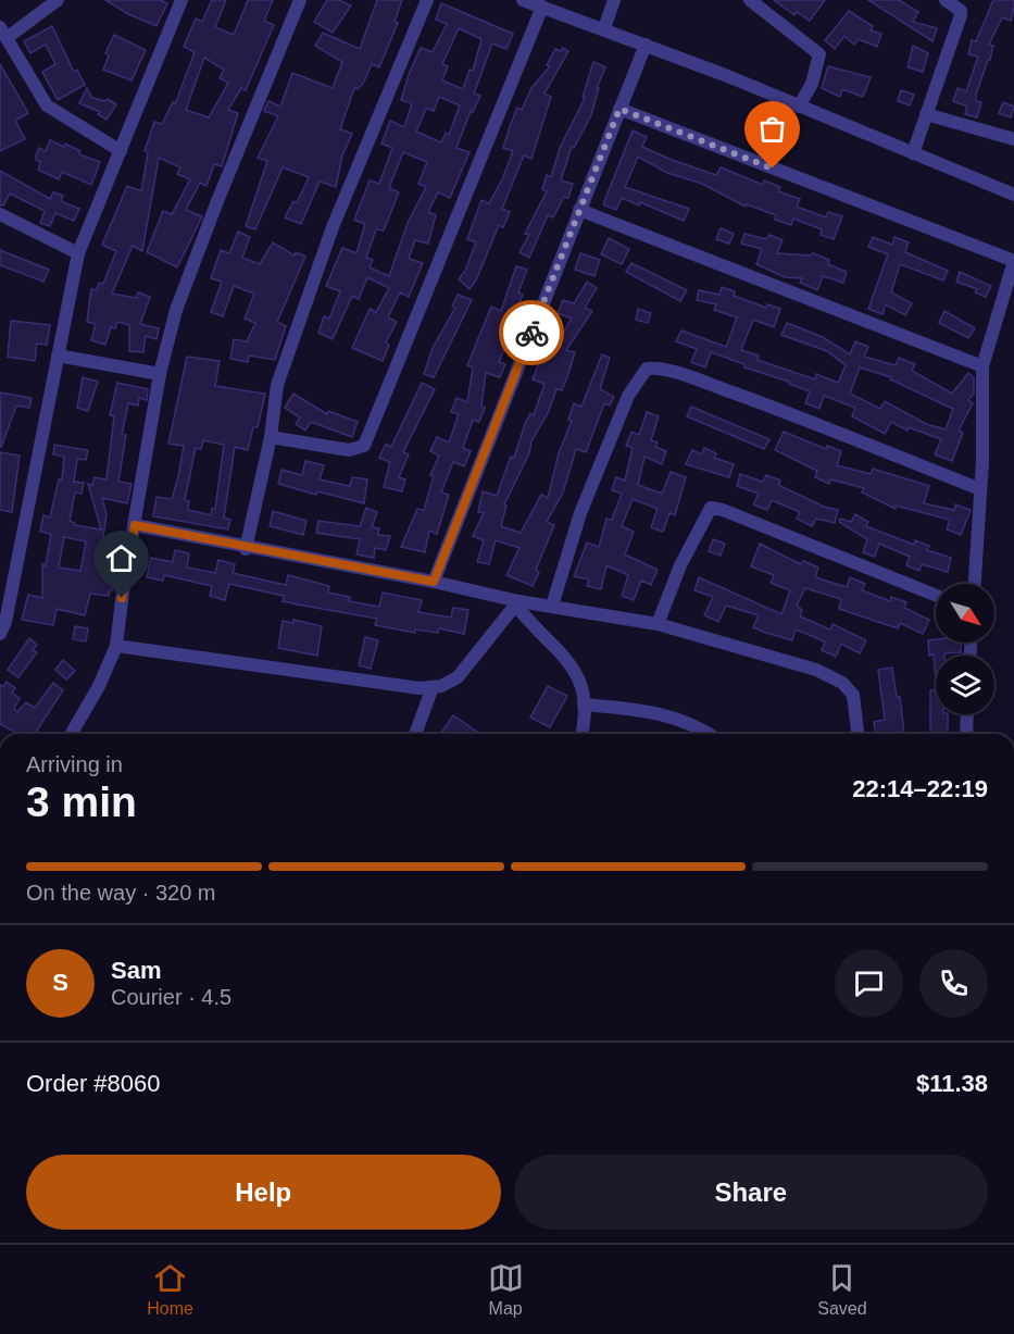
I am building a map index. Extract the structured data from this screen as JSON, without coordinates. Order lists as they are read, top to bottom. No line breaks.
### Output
{"north":"bottom right","page":{"heading":["3 min","Arriving in","22:14–22:19"],"panel":["Sam","Courier · 4.5","Order #8060","$11.38"],"bar":"On the way · 320 m","round":"S","buttons":["Help","Share"],"tabs":["Home","Map","Saved"]}}
